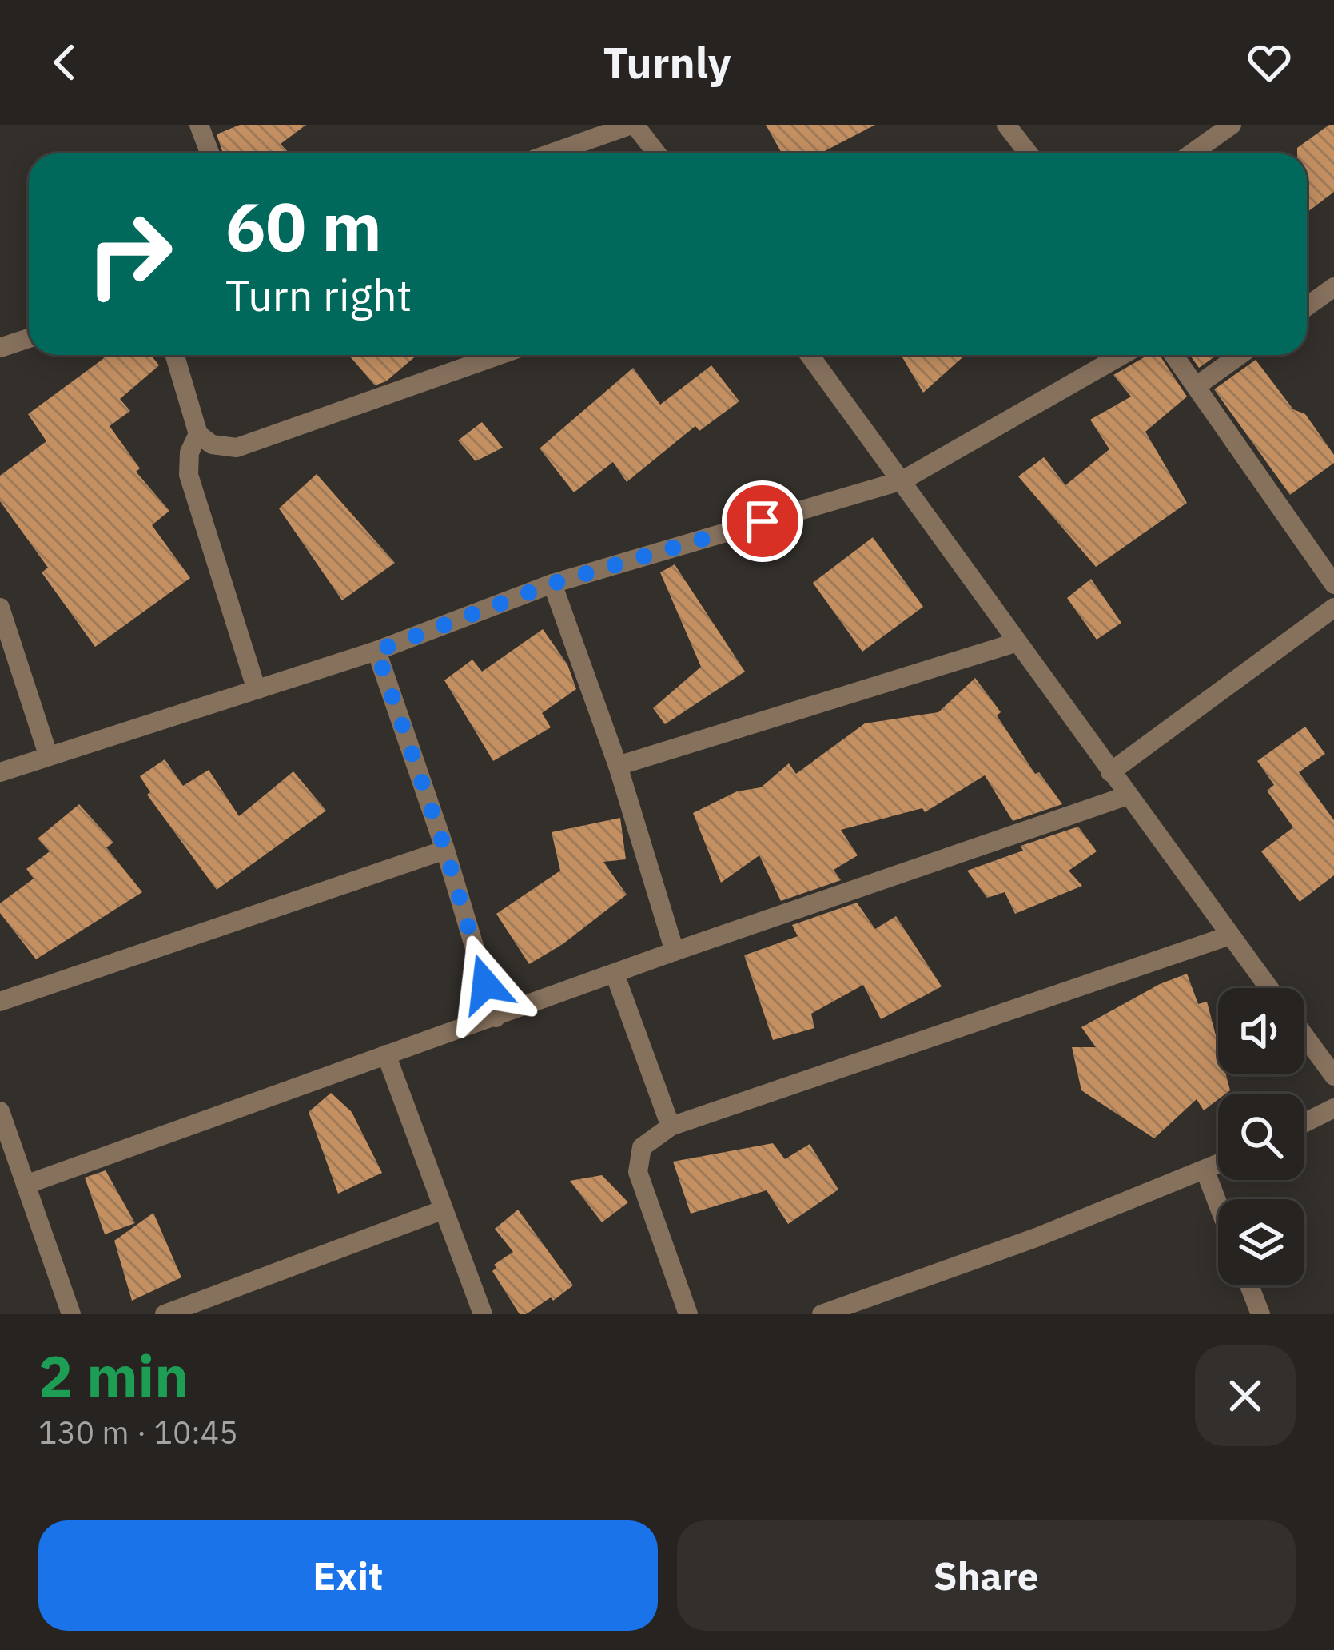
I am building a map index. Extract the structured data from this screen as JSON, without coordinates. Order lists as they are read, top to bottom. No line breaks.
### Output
{"page":{"header":"Turnly","turn":["60 m","Turn right"],"heading":["2 min","130 m · 10:45"],"buttons":["Exit","Share"]}}
